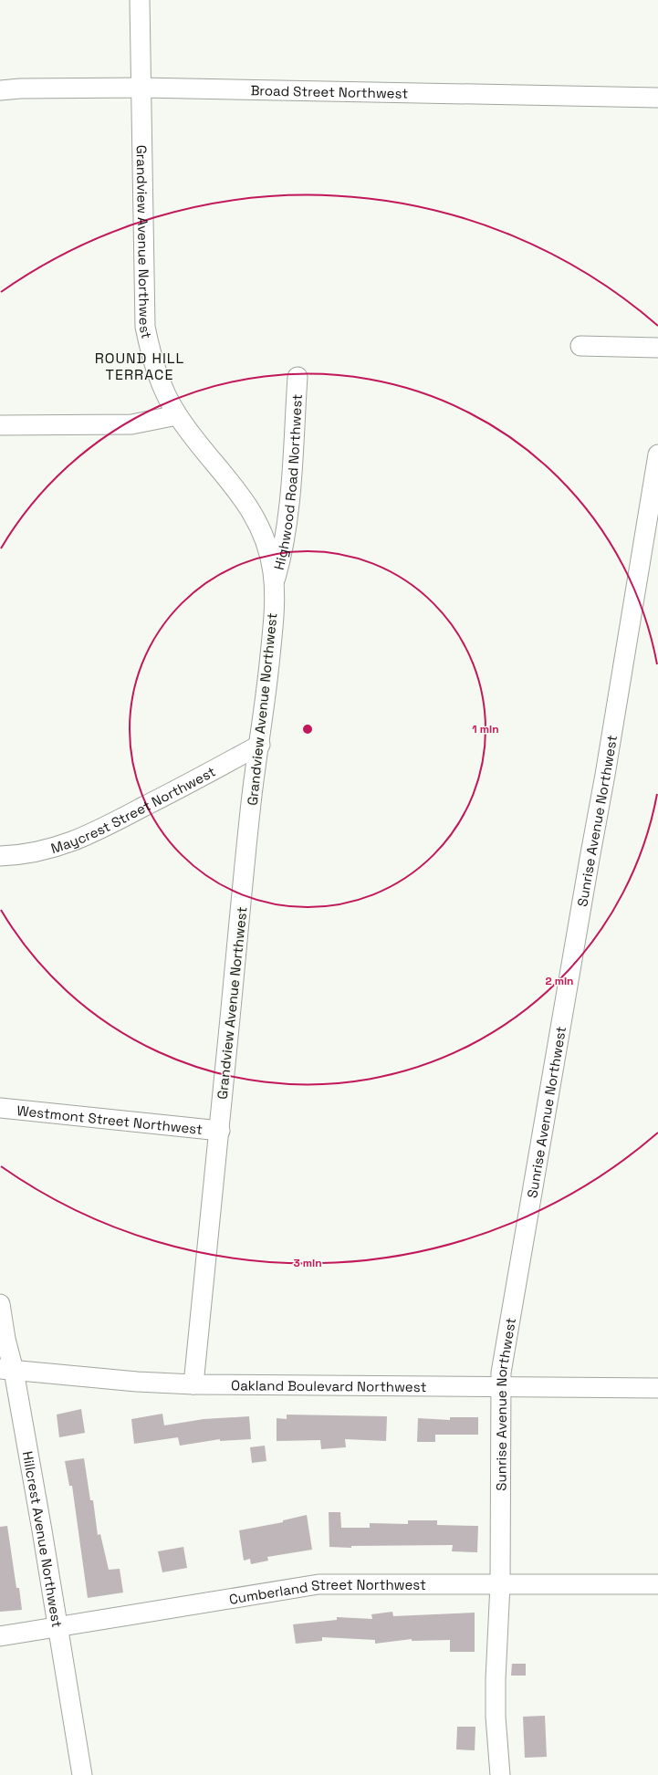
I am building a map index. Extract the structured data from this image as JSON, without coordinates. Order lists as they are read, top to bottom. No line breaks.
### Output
{"streets":{"street":["Broad Street Northwest","Grandview Avenue Northwest","Highwood Road Northwest","Maycrest Street Northwest","Sunrise Avenue Northwest","Westmont Street Northwest","Oakland Boulevard Northwest","Hillcrest Avenue Northwest","Cumberland Street Northwest"]},"crossings":[["Broad Street Northwest","Grandview Avenue Northwest"],["Grandview Avenue Northwest","Highwood Road Northwest"],["Grandview Avenue Northwest","Maycrest Street Northwest"],["Grandview Avenue Northwest","Westmont Street Northwest"],["Grandview Avenue Northwest","Oakland Boulevard Northwest"],["Sunrise Avenue Northwest","Oakland Boulevard Northwest"],["Sunrise Avenue Northwest","Cumberland Street Northwest"],["Oakland Boulevard Northwest","Hillcrest Avenue Northwest"],["Hillcrest Avenue Northwest","Cumberland Street Northwest"]],"districts":["ROUND HILL TERRACE"],"rings":["1 min","2 min","3 min"]}
